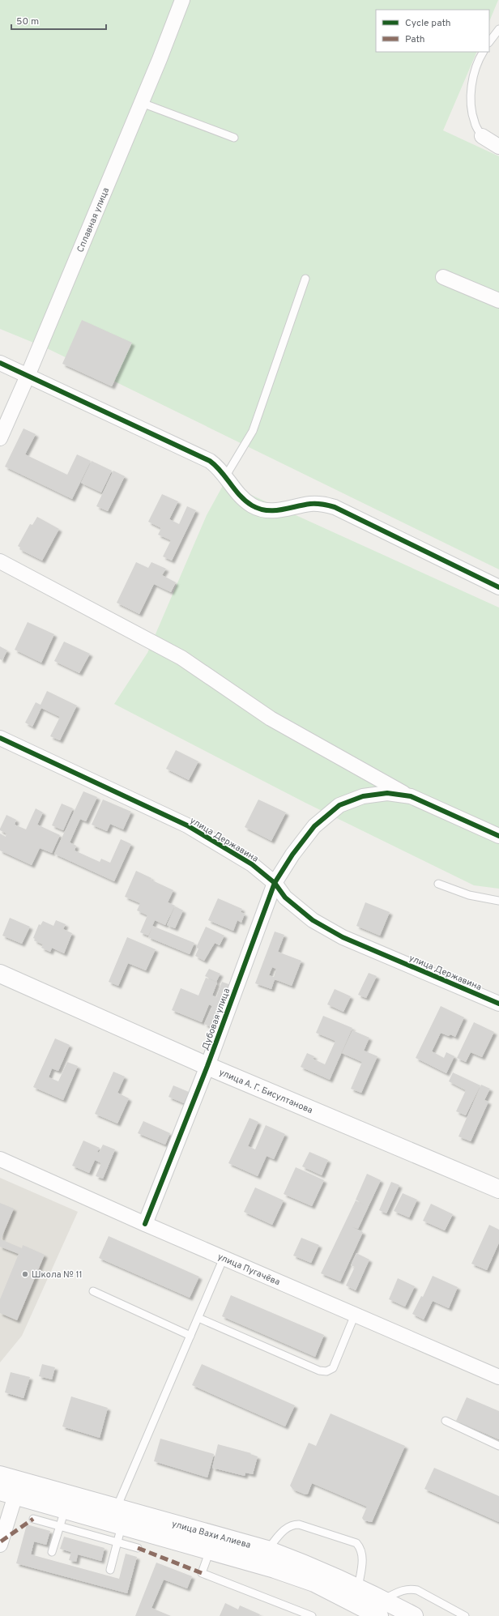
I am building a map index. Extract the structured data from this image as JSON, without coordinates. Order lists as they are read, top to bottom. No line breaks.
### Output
{"streets":{"main road":["улица А. Г. Бисултанова","улица Вахи Алиева"],"street":["Сплавная улица","улица Державина","Дубовая улица","улица Пугачёва"]},"crossings":[["улица Державина","Дубовая улица"],["Дубовая улица","улица А. Г. Бисултанова"],["Дубовая улица","улица Пугачёва"]],"places":["Школа № 11"],"legend":["Cycle path","Path"],"scale_bar":"50 m"}
